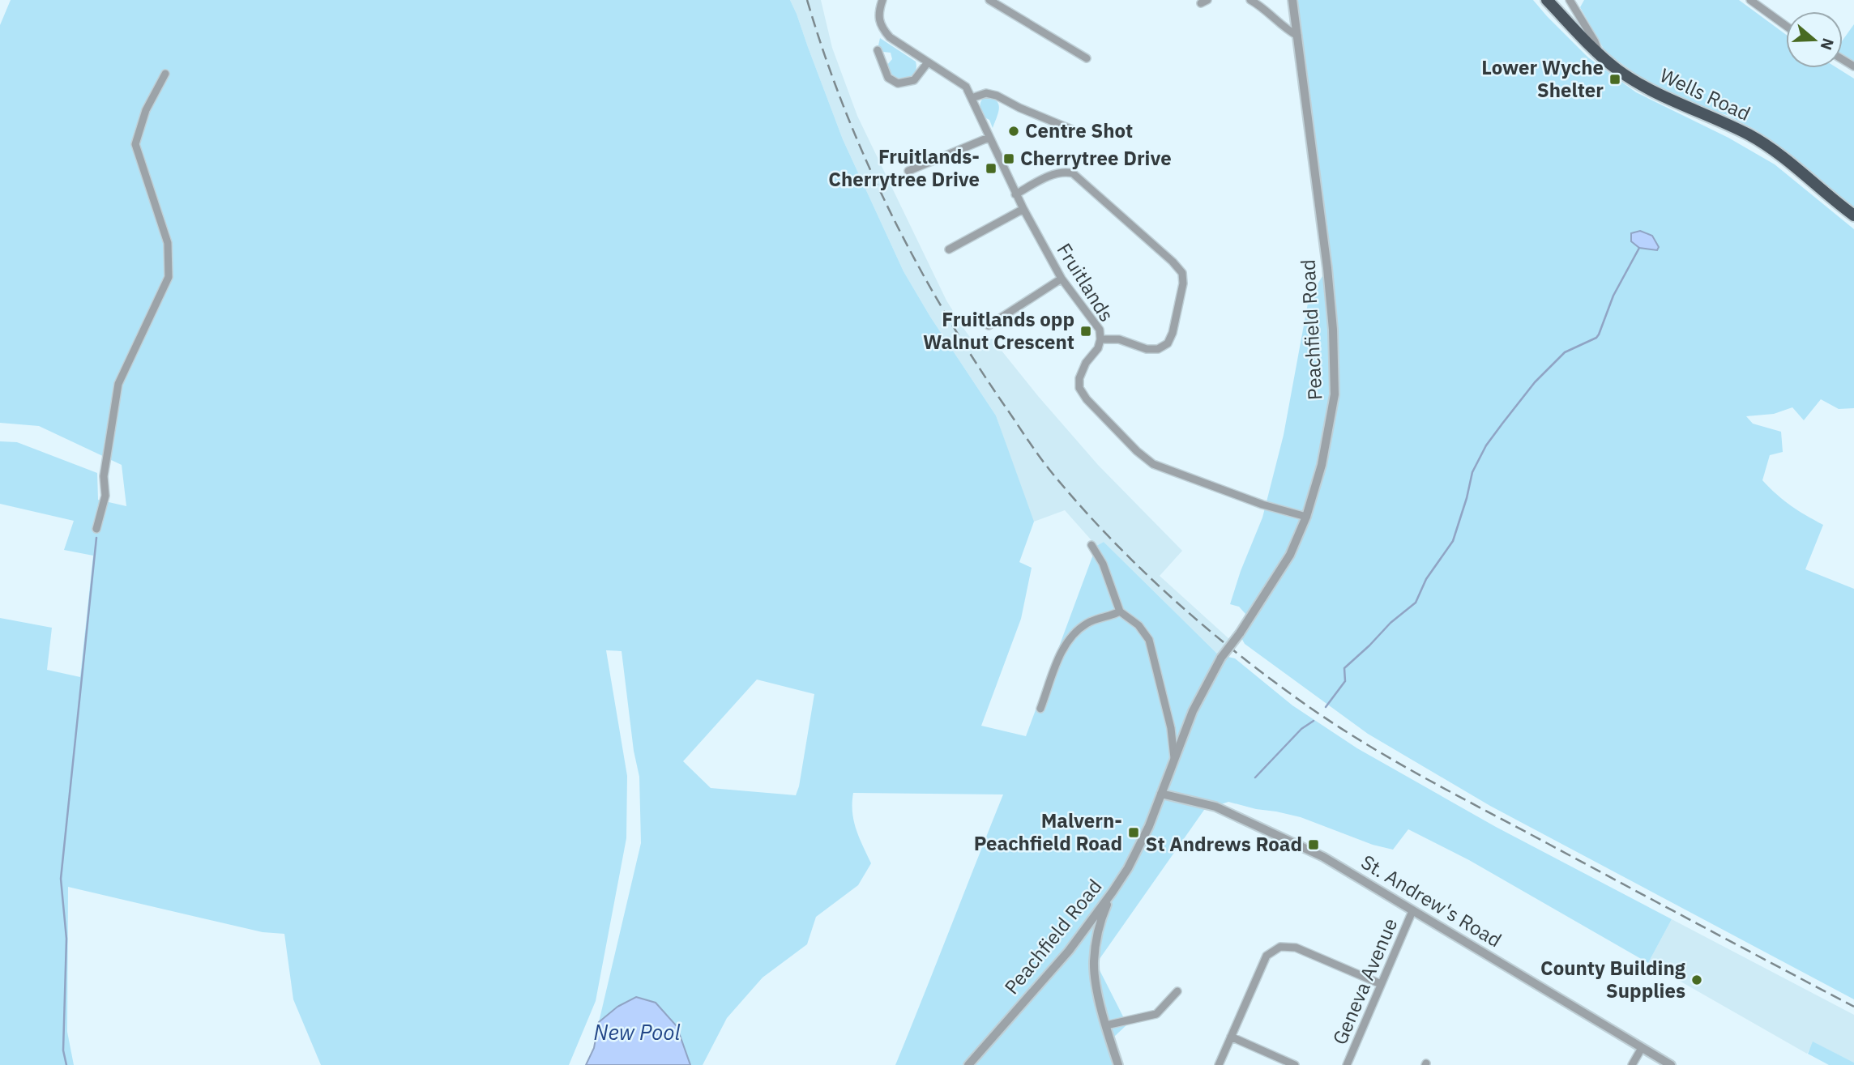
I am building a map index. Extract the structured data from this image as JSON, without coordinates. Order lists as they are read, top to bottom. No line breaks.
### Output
{"streets":{"highway":["Wells Road"],"street":["Fruitlands","Peachfield Road","St. Andrew's Road","Geneva Avenue"]},"crossings":[["Fruitlands","Peachfield Road"],["Peachfield Road","St. Andrew's Road"],["St. Andrew's Road","Geneva Avenue"]],"water":["New Pool"],"places":{"transit":["Lower Wyche Shelter","Cherrytree Drive","Fruitlands- Cherrytree Drive","Fruitlands opp Walnut Crescent","Malvern- Peachfield Road","St Andrews Road"],"other":["Centre Shot","County Building Supplies"]},"north":"right"}
